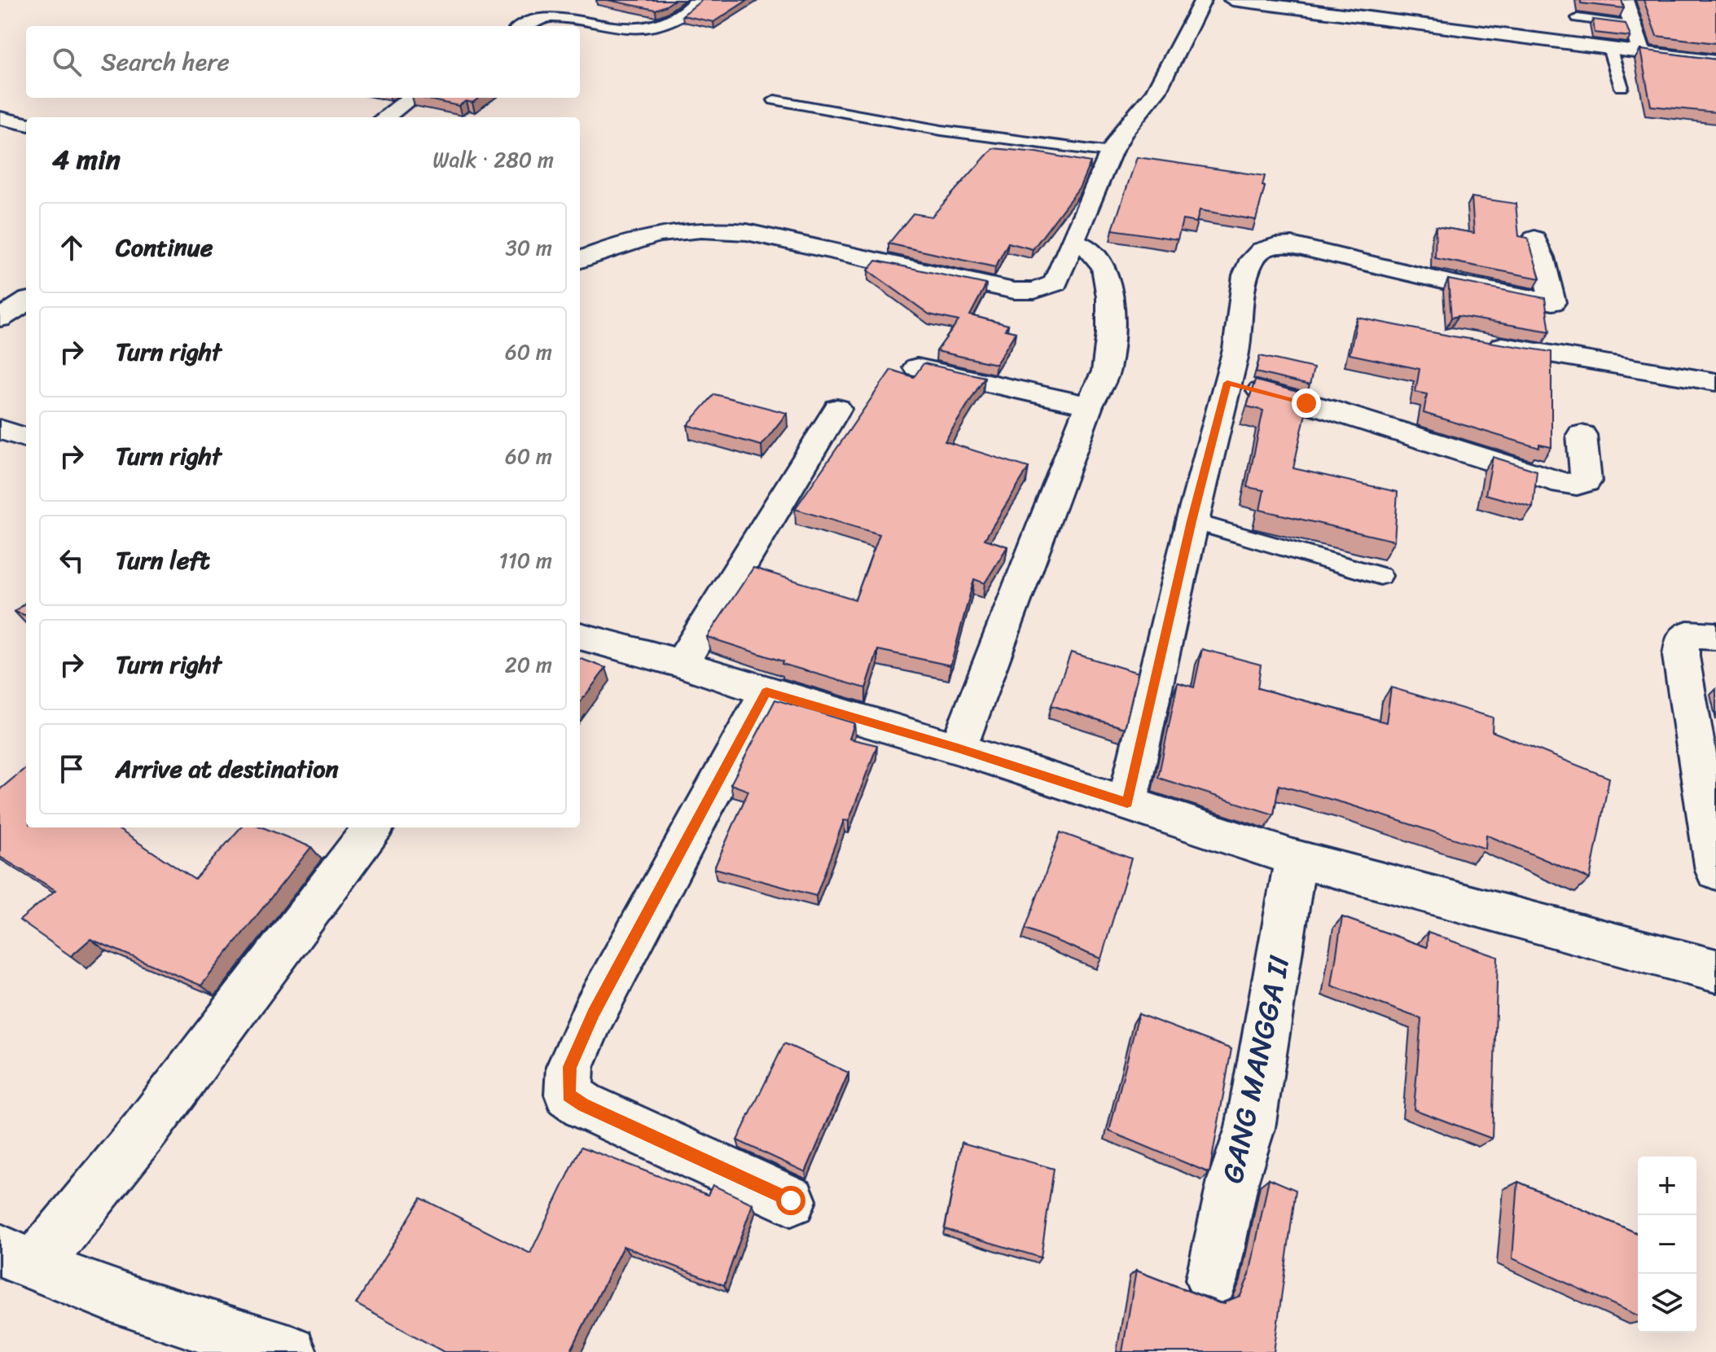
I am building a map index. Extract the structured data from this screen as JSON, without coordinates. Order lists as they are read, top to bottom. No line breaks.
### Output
{"streets":{"street":["GANG MANGGA II"]},"page":{"search":"Search here","heading":["4 min","Walk · 280 m"],"list":[["Continue","30 m"],["Turn right","60 m"],["Turn right","60 m"],["Turn left","110 m"],["Turn right","20 m"],"Arrive at destination"],"map_buttons":["+","−"]}}
